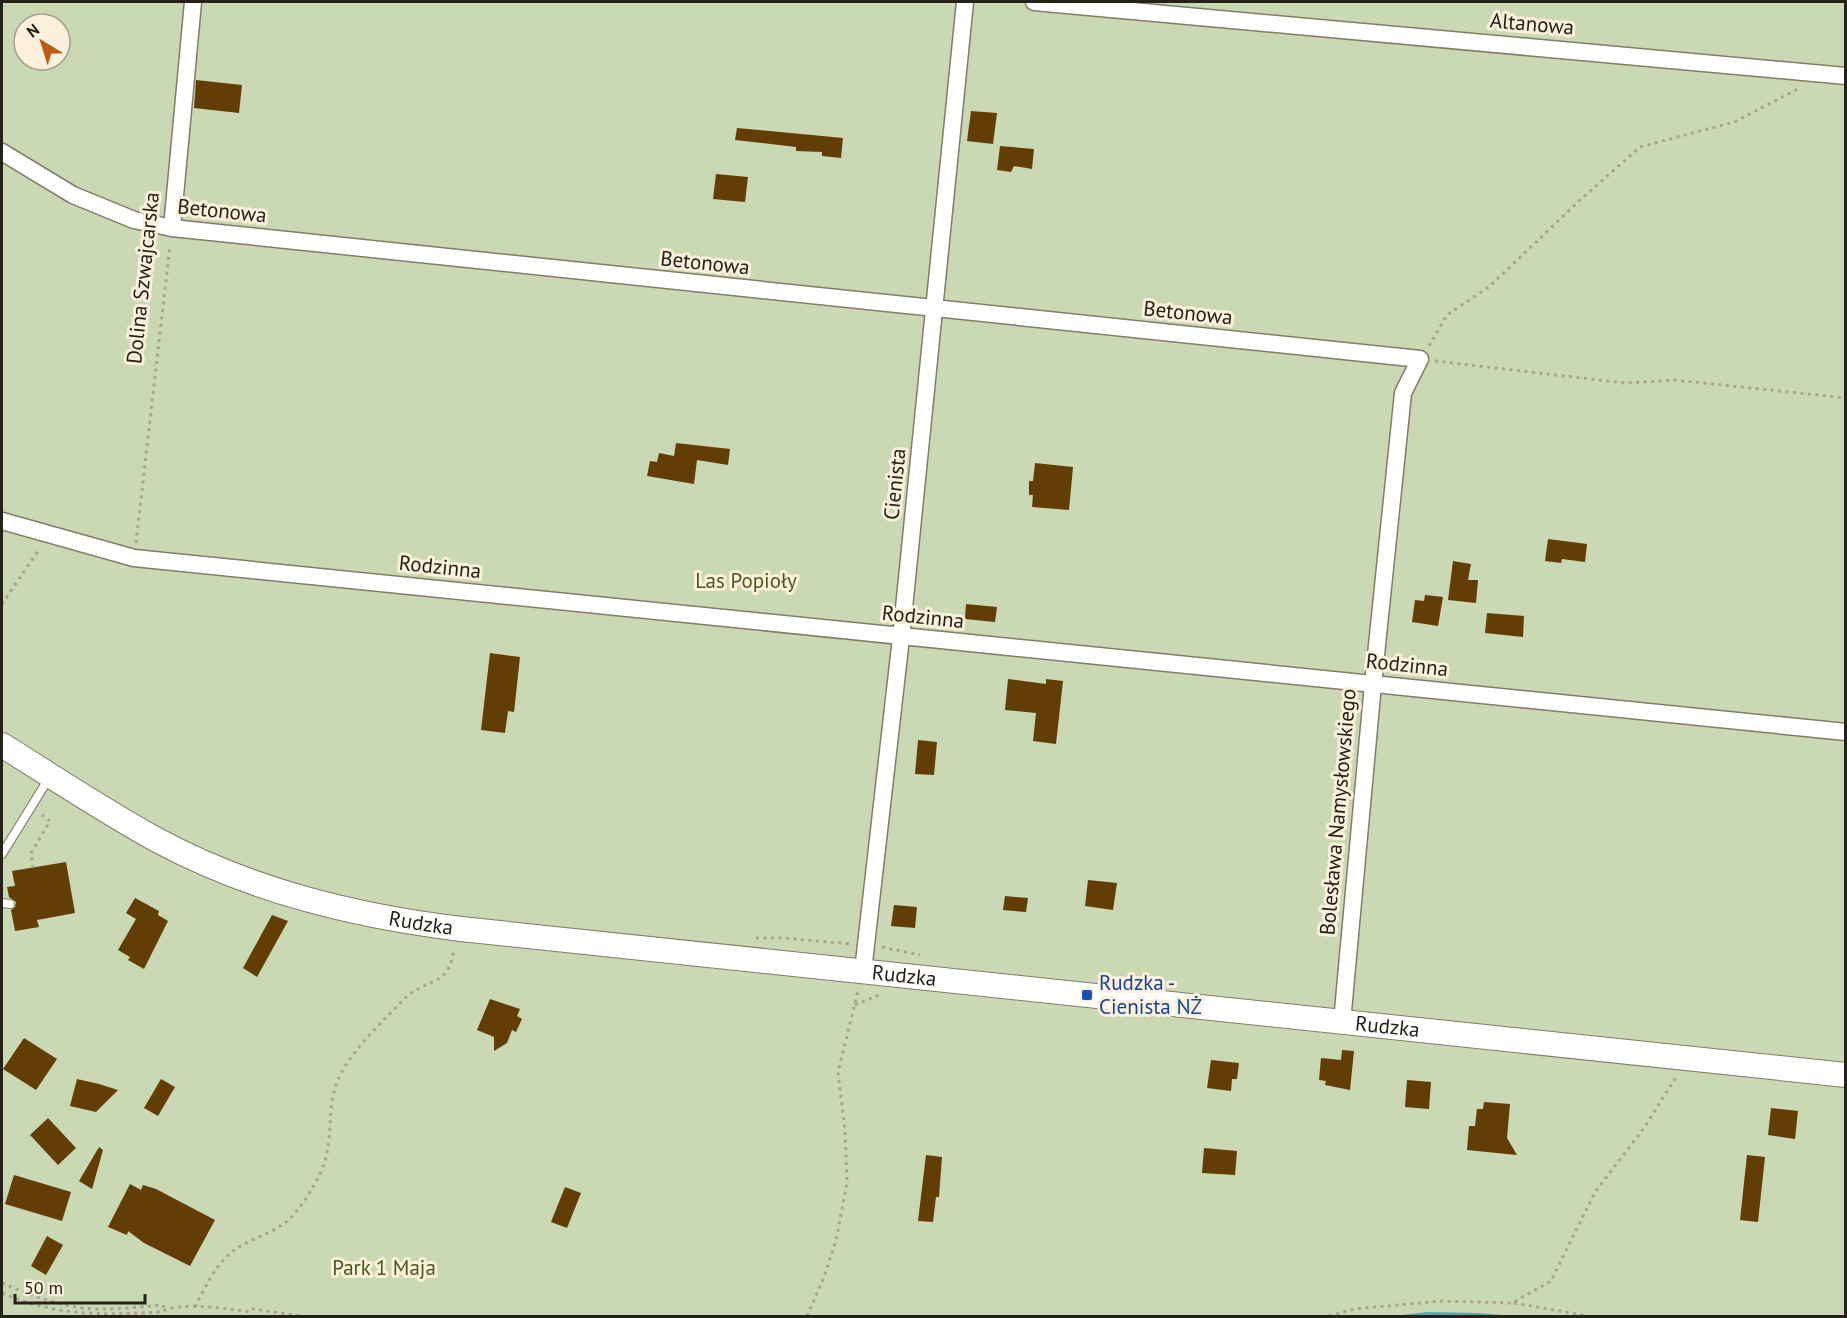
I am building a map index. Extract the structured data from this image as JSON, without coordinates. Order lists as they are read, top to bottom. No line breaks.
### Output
{"streets":{"street":["Altanowa","Betonowa","Dolina Szwajcarska","Cienista","Rodzinna","Bolesława Namysłowskiego","Rudzka"]},"crossings":[["Betonowa","Dolina Szwajcarska"],["Betonowa","Cienista"],["Betonowa","Bolesława Namysłowskiego"],["Dolina Szwajcarska","Rodzinna"],["Cienista","Rodzinna"],["Cienista","Rudzka"],["Rodzinna","Bolesława Namysłowskiego"],["Bolesława Namysłowskiego","Rudzka"]],"parks":["Las Popioły","Park 1 Maja"],"places":{"transit":["Rudzka - Cienista NŻ"]},"scale_bar":"50 m","north":"top left"}
